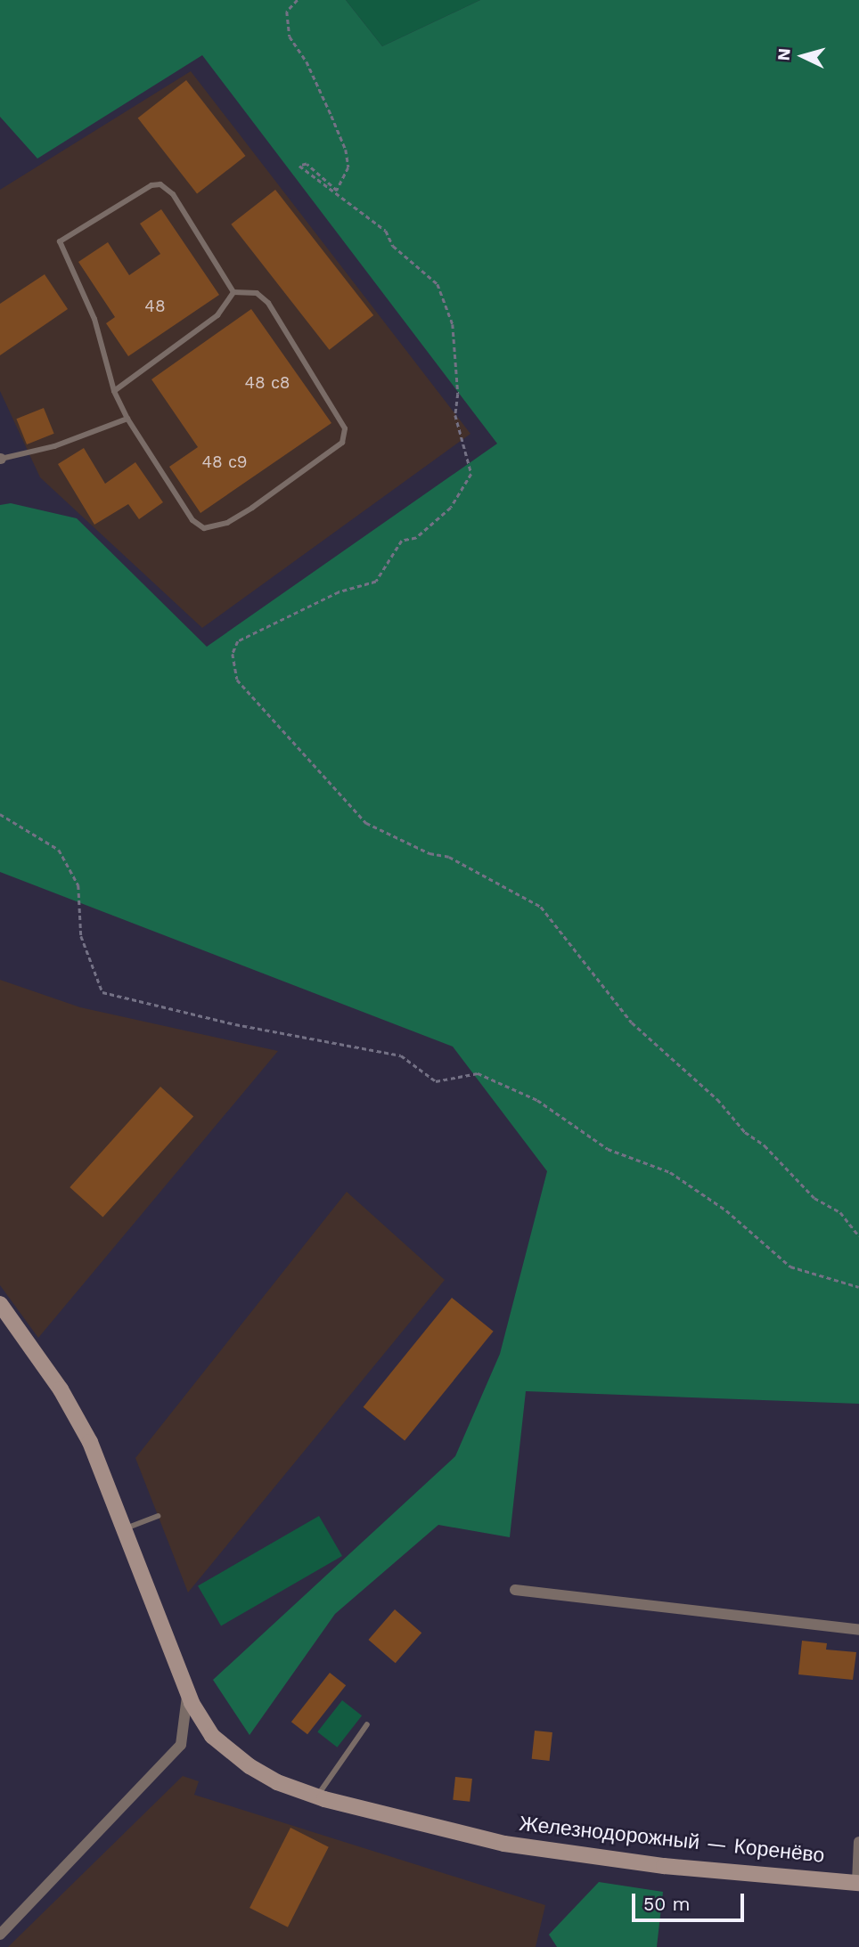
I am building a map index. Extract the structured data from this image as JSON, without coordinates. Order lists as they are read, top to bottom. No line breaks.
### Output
{"streets":{"main road":["Железнодорожный — Коренёво"]},"house_numbers":["48","48 с8","48 с9"],"scale_bar":"50 m","north":"left"}
